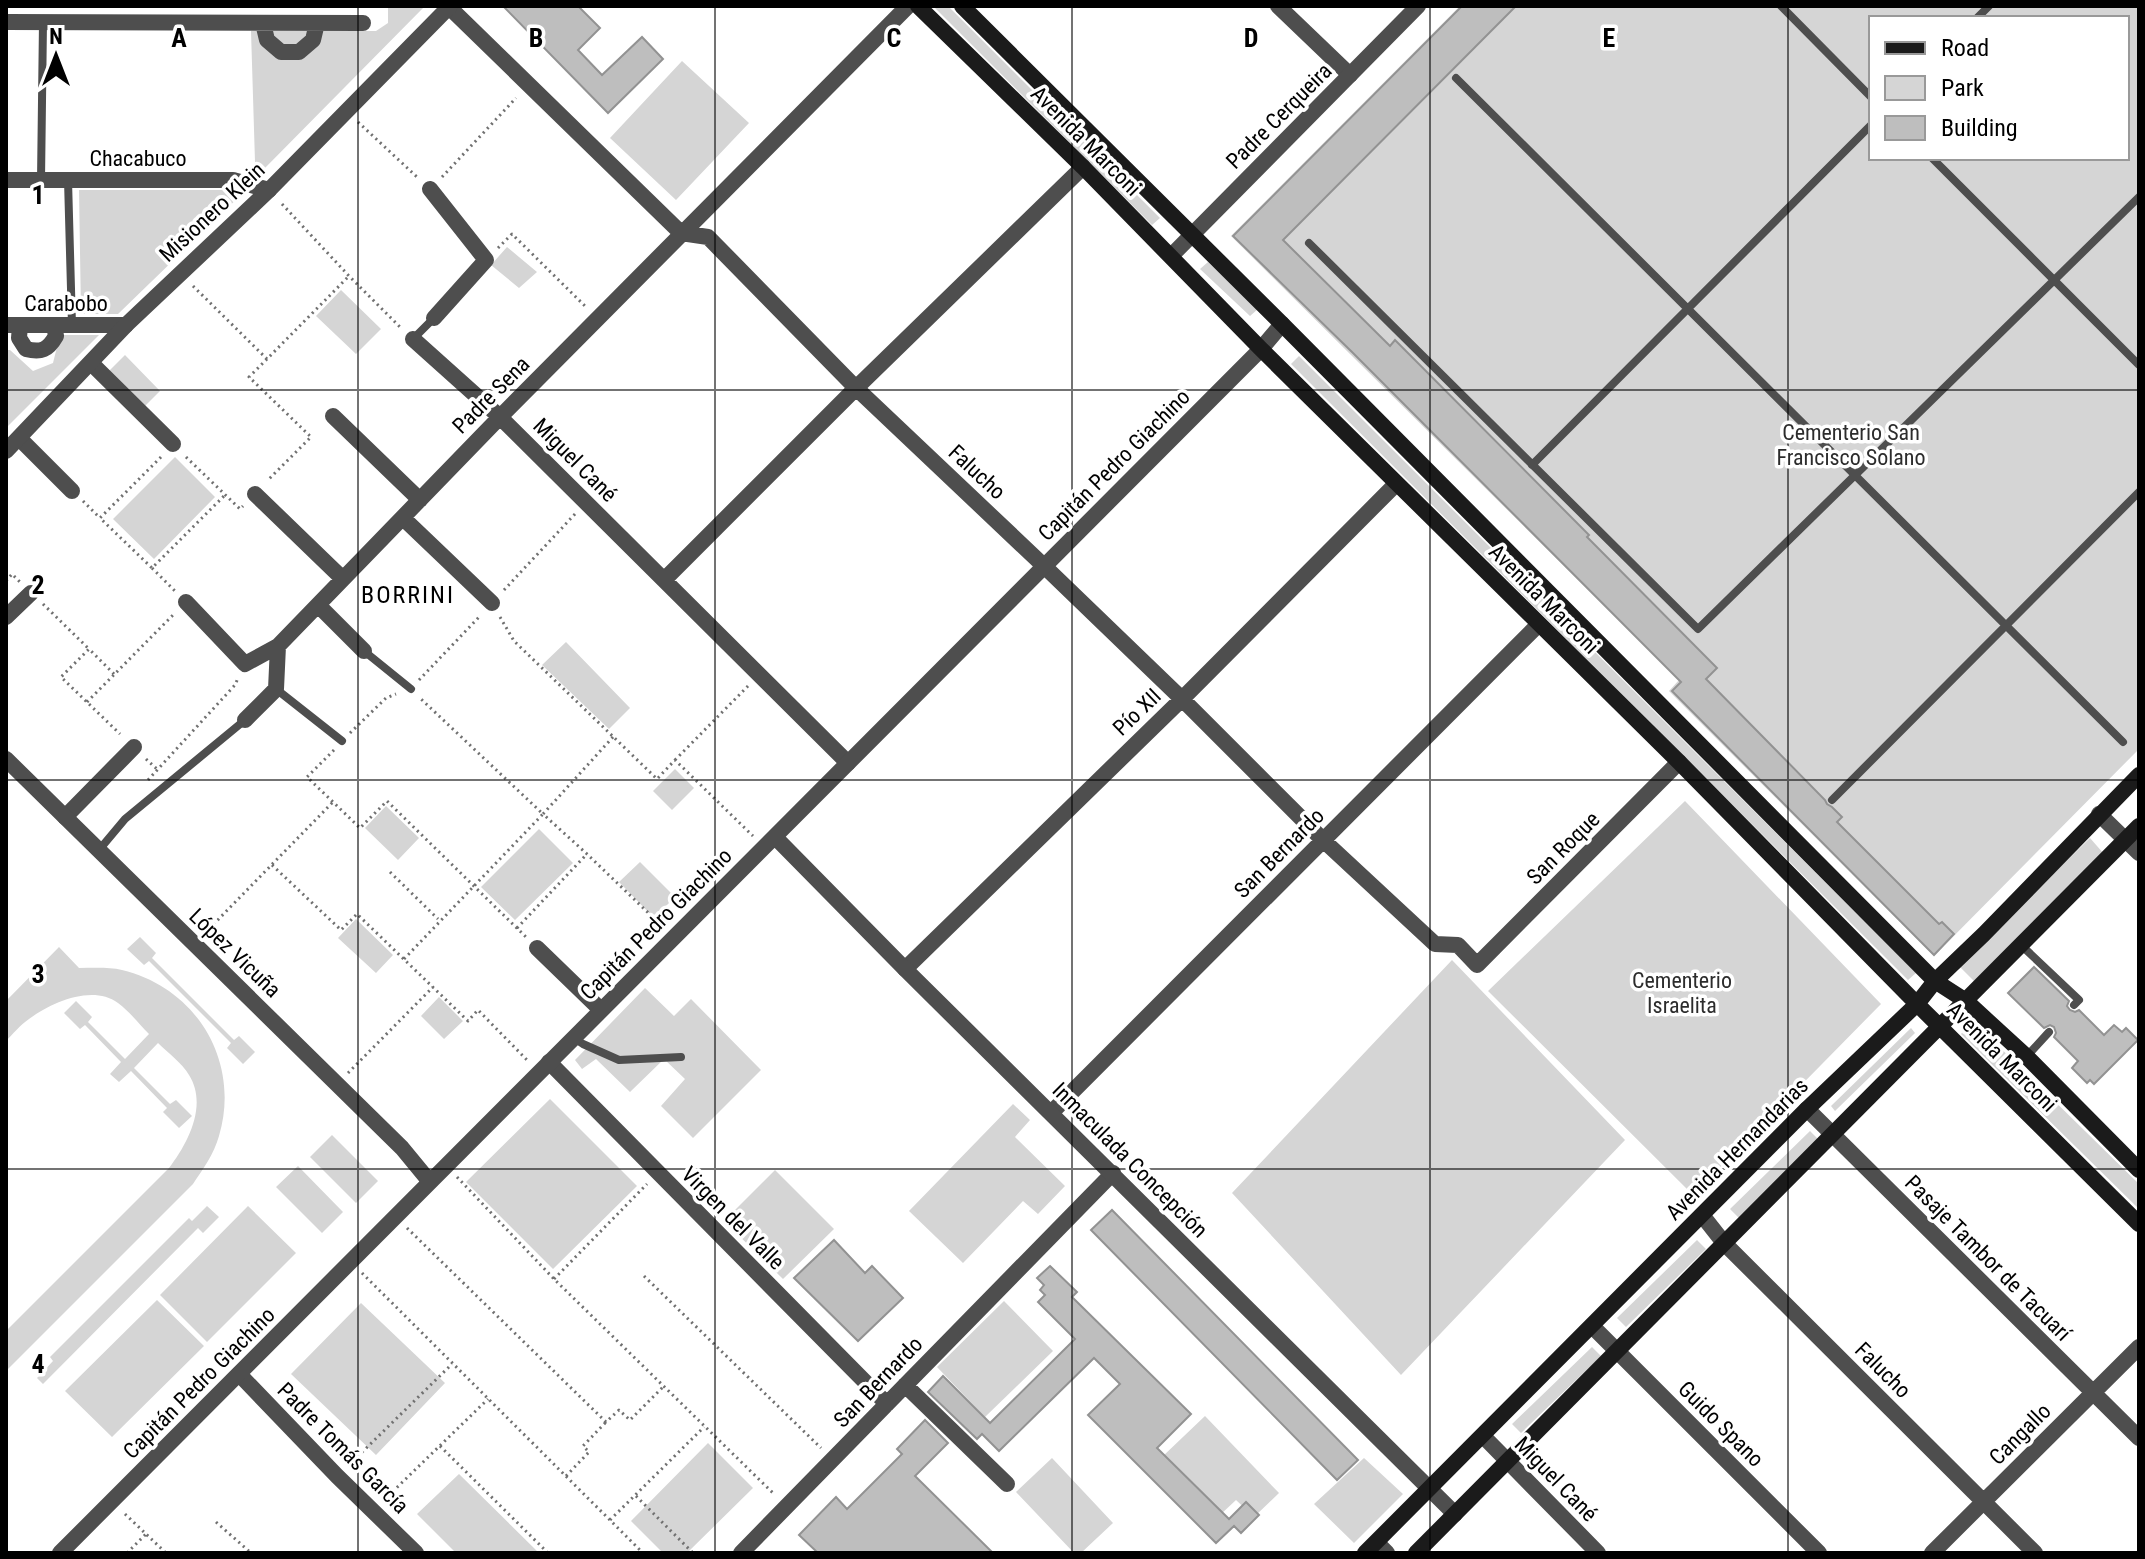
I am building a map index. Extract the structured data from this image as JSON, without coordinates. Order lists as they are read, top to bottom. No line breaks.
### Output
{"streets":{"main road":["Avenida Marconi","Avenida Hernandarias"],"street":["Padre Cerqueira","Chacabuco","Misionero Klein","Carabobo","Padre Sena","Miguel Cané","Capitán Pedro Giachino","Falucho","Pío XII","San Roque","San Bernardo","López Vicuña","Inmaculada Concepción","Virgen del Valle","Pasaje Tambor de Tacuarí","Guido Spano","Cangallo","Padre Tomás García"]},"crossings":[["Padre Cerqueira","Avenida Marconi"],["Avenida Marconi","Capitán Pedro Giachino"],["Avenida Marconi","Pío XII"],["Avenida Marconi","San Roque"],["Avenida Marconi","San Bernardo"],["Avenida Marconi","Avenida Hernandarias"],["Chacabuco","Misionero Klein"],["Misionero Klein","Carabobo"],["Misionero Klein","Falucho"],["Padre Sena","Miguel Cané"],["Padre Sena","Falucho"],["Miguel Cané","Capitán Pedro Giachino"],["Miguel Cané","Avenida Hernandarias"],["Capitán Pedro Giachino","Falucho"],["Capitán Pedro Giachino","López Vicuña"],["Capitán Pedro Giachino","Inmaculada Concepción"],["Capitán Pedro Giachino","Virgen del Valle"],["Capitán Pedro Giachino","Padre Tomás García"],["Falucho","Pío XII"],["Falucho","San Roque"],["Falucho","San Bernardo"],["Falucho","Avenida Hernandarias"],["Falucho","Cangallo"],["Pío XII","Inmaculada Concepción"],["San Bernardo","Inmaculada Concepción"],["San Bernardo","Virgen del Valle"],["Avenida Hernandarias","Inmaculada Concepción"],["Avenida Hernandarias","Pasaje Tambor de Tacuarí"],["Avenida Hernandarias","Guido Spano"],["Pasaje Tambor de Tacuarí","Cangallo"]],"districts":["BORRINI"],"parks":["Cementerio San Francisco Solano","Cementerio Israelita"],"legend":["Road","Park","Building"],"north":"top","grid":{"columns":["A","B","C","D","E"],"rows":["1","2","3","4"]}}
